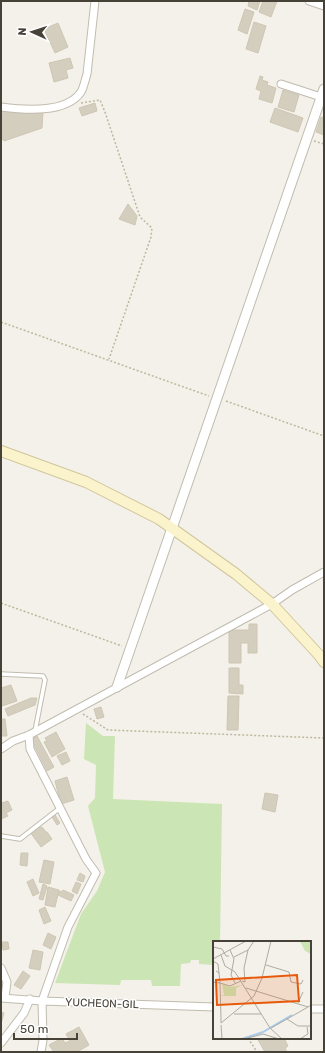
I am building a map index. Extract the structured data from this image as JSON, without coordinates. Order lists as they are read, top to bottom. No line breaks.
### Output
{"streets":{"street":["YUCHEON-GIL"]},"scale_bar":"50 m","north":"left"}
